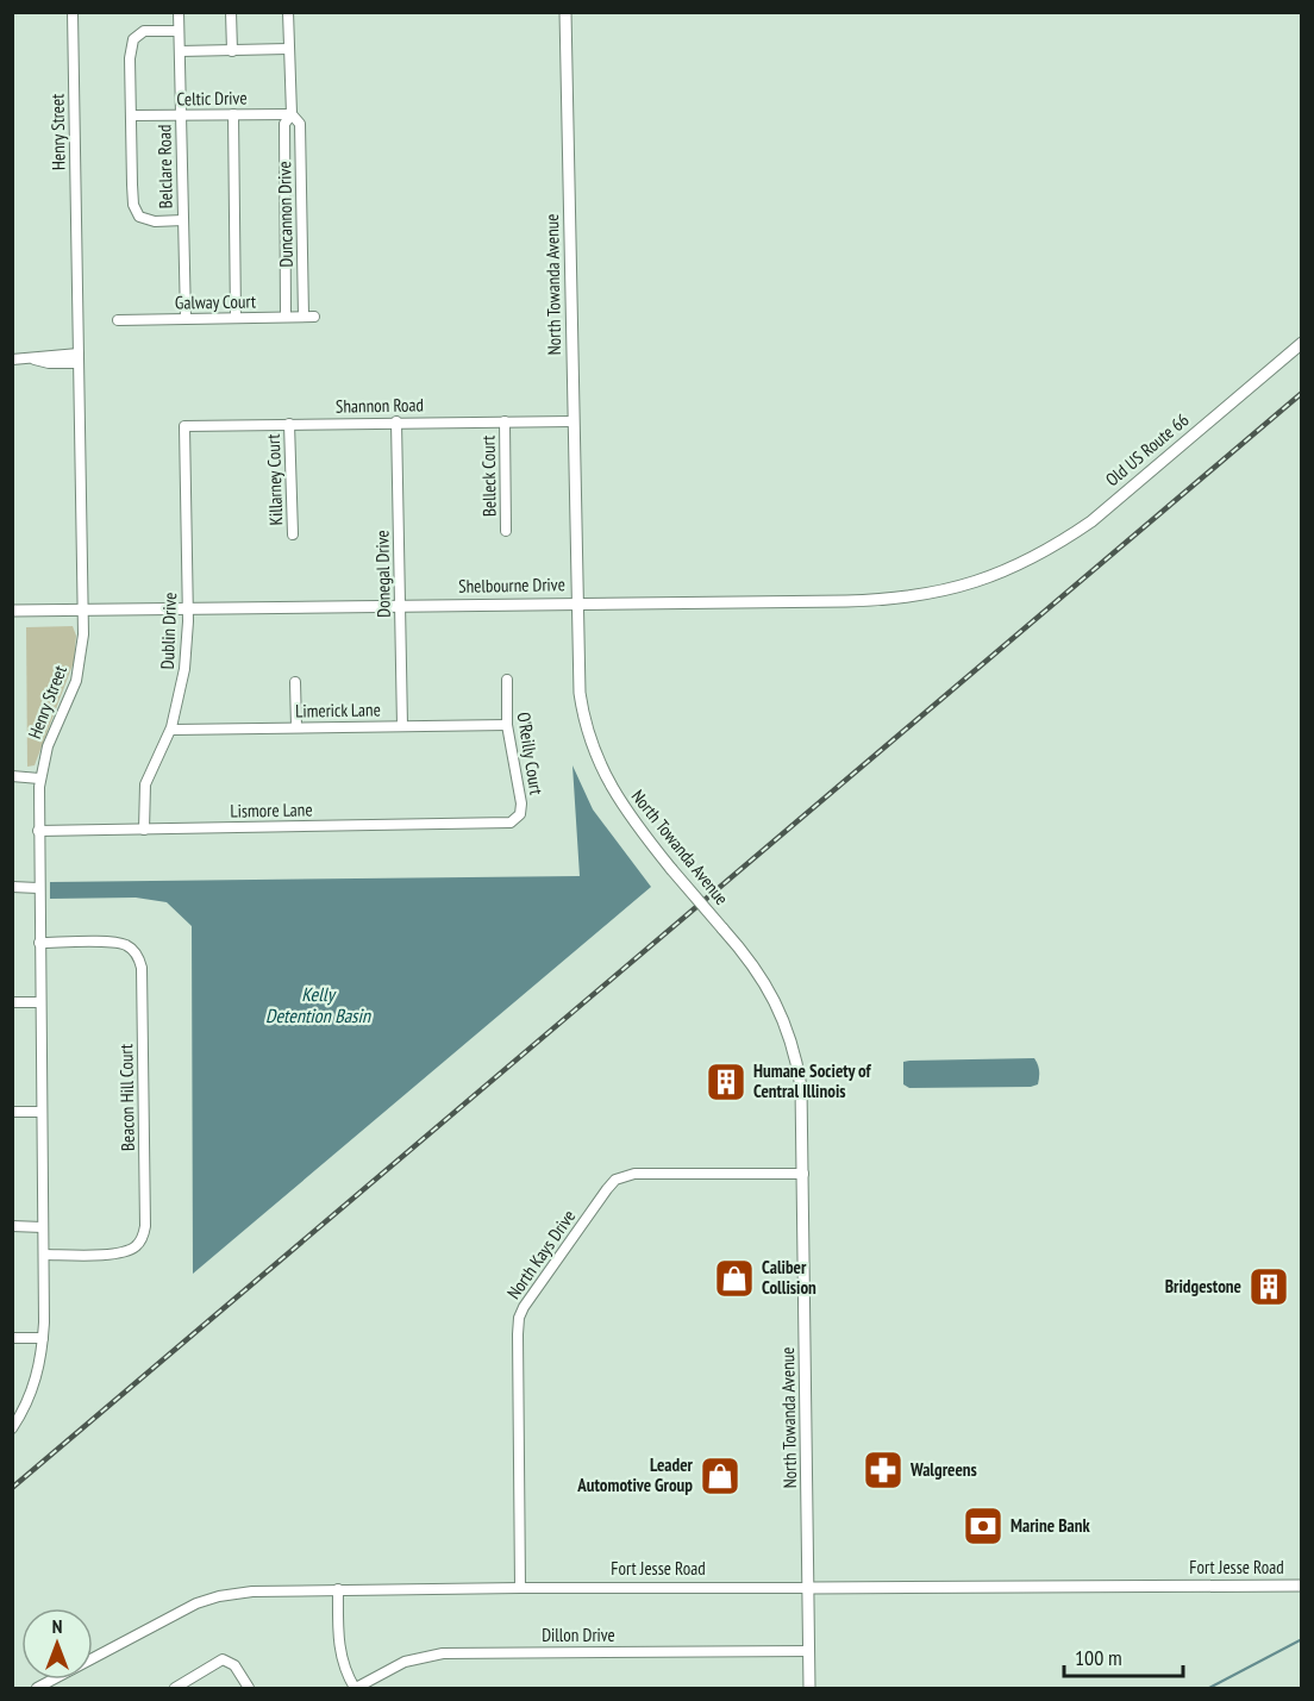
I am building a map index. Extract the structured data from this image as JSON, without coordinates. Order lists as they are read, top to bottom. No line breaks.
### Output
{"streets":{"main road":["North Towanda Avenue","Old US Route 66","Shelbourne Drive","Fort Jesse Road"],"street":["Celtic Drive","Henry Street","Belclare Road","Duncannon Drive","Galway Court","Shannon Road","Belleck Court","Killarney Court","Donegal Drive","Dublin Drive","Limerick Lane","O'Reilly Court","Lismore Lane","Beacon Hill Court","North Kays Drive","Dillon Drive"]},"crossings":[["Celtic Drive","Belclare Road"],["Celtic Drive","Duncannon Drive"],["Henry Street","Shelbourne Drive"],["Henry Street","Lismore Lane"],["Henry Street","Beacon Hill Court"],["Belclare Road","Galway Court"],["Duncannon Drive","Galway Court"],["North Towanda Avenue","Shannon Road"],["North Towanda Avenue","Shelbourne Drive"],["North Towanda Avenue","North Kays Drive"],["North Towanda Avenue","Fort Jesse Road"],["North Towanda Avenue","Dillon Drive"],["Shannon Road","Belleck Court"],["Shannon Road","Killarney Court"],["Shannon Road","Donegal Drive"],["Shannon Road","Dublin Drive"],["Old US Route 66","Shelbourne Drive"],["Donegal Drive","Shelbourne Drive"],["Donegal Drive","Limerick Lane"],["Shelbourne Drive","Dublin Drive"],["Dublin Drive","Limerick Lane"],["Dublin Drive","Lismore Lane"],["Limerick Lane","O'Reilly Court"],["O'Reilly Court","Lismore Lane"],["North Kays Drive","Fort Jesse Road"]],"water":["Kelly Detention Basin"],"places":{"building":["Humane Society of Central Illinois","Bridgestone"],"shop":["Caliber Collision","Leader Automotive Group"],"pharmacy":["Walgreens"],"bank":["Marine Bank"]},"scale_bar":"100 m","north":"top"}
